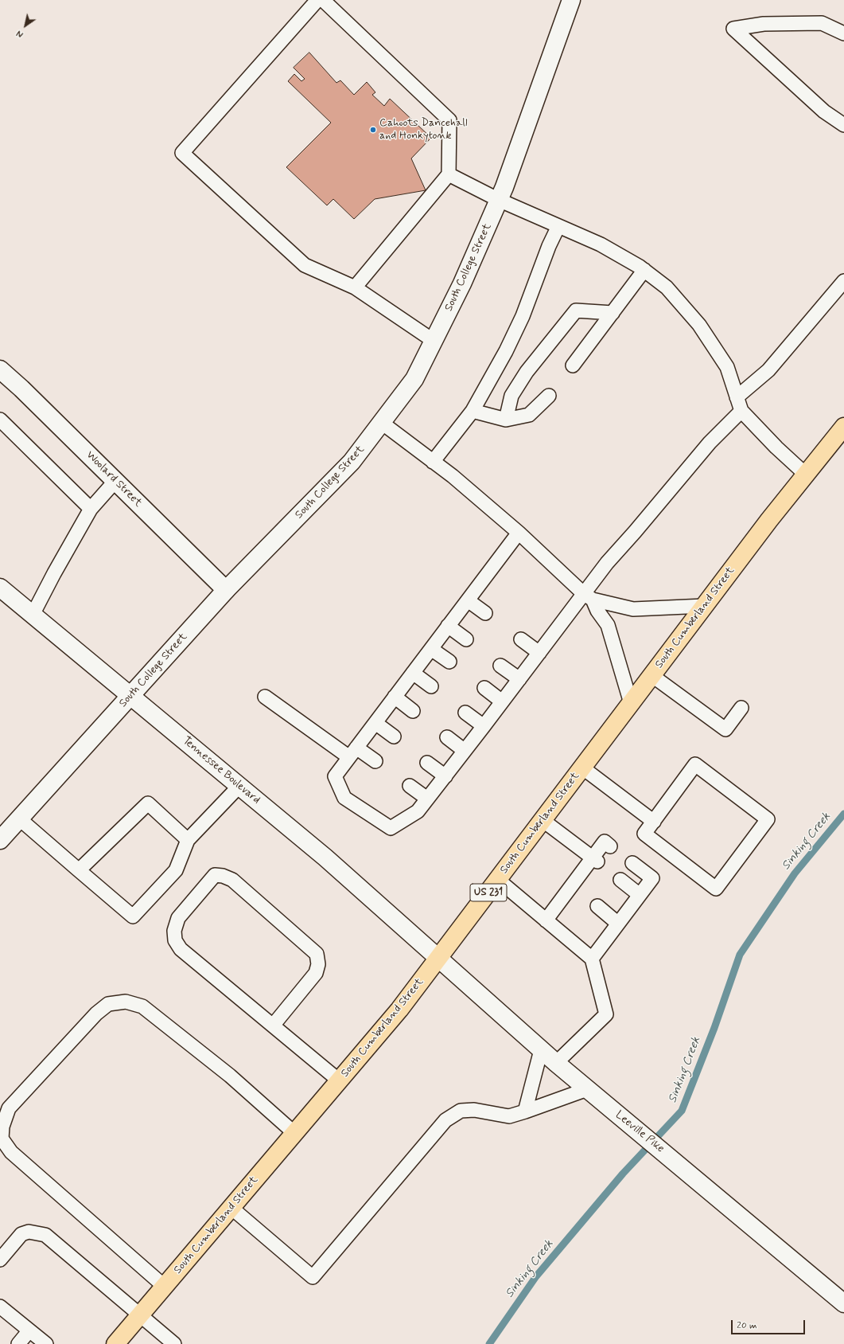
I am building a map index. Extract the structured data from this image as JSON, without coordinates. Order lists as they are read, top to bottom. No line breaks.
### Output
{"streets":{"main road":["South Cumberland Street","US 231"],"street":["South College Street","Woolard Street","Tennessee Boulevard","Leeville Pike"]},"crossings":[["South College Street","Woolard Street"],["South College Street","Tennessee Boulevard"],["South Cumberland Street","Tennessee Boulevard"],["South Cumberland Street","Leeville Pike"],["Tennessee Boulevard","Leeville Pike"]],"water":["Sinking Creek"],"places":["Cahoots Dancehall and Honkytonk"],"scale_bar":"20 m","north":"bottom left"}
